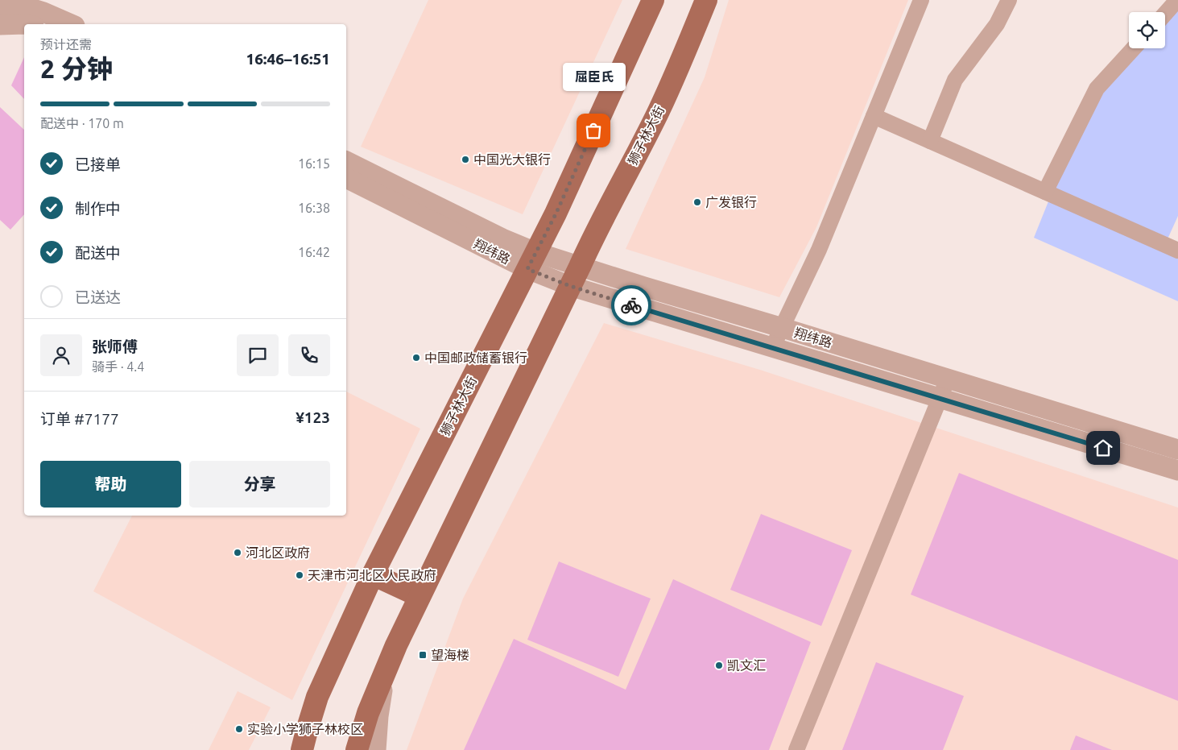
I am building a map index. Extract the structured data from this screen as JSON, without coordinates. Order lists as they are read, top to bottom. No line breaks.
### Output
{"streets":{"main road":["狮子林大街"],"street":["翔纬路"]},"crossings":[["狮子林大街","翔纬路"]],"places":{"other":["屈臣氏","中国光大银行","广发银行","中国邮政储蓄银行","河北区政府","天津市河北区人民政府","凯文汇","实验小学狮子林校区"],"transit":["望海楼"]},"page":{"heading":["2 分钟","预计还需","16:46–16:51"],"panel":["张师傅","骑手 · 4.4","订单 #7177","¥123"],"bubble":"屈臣氏","bar":"配送中 · 170 m","list":[["已接单","16:15"],["制作中","16:38"],["配送中","16:42"],"已送达"],"buttons":["帮助","分享"]}}
